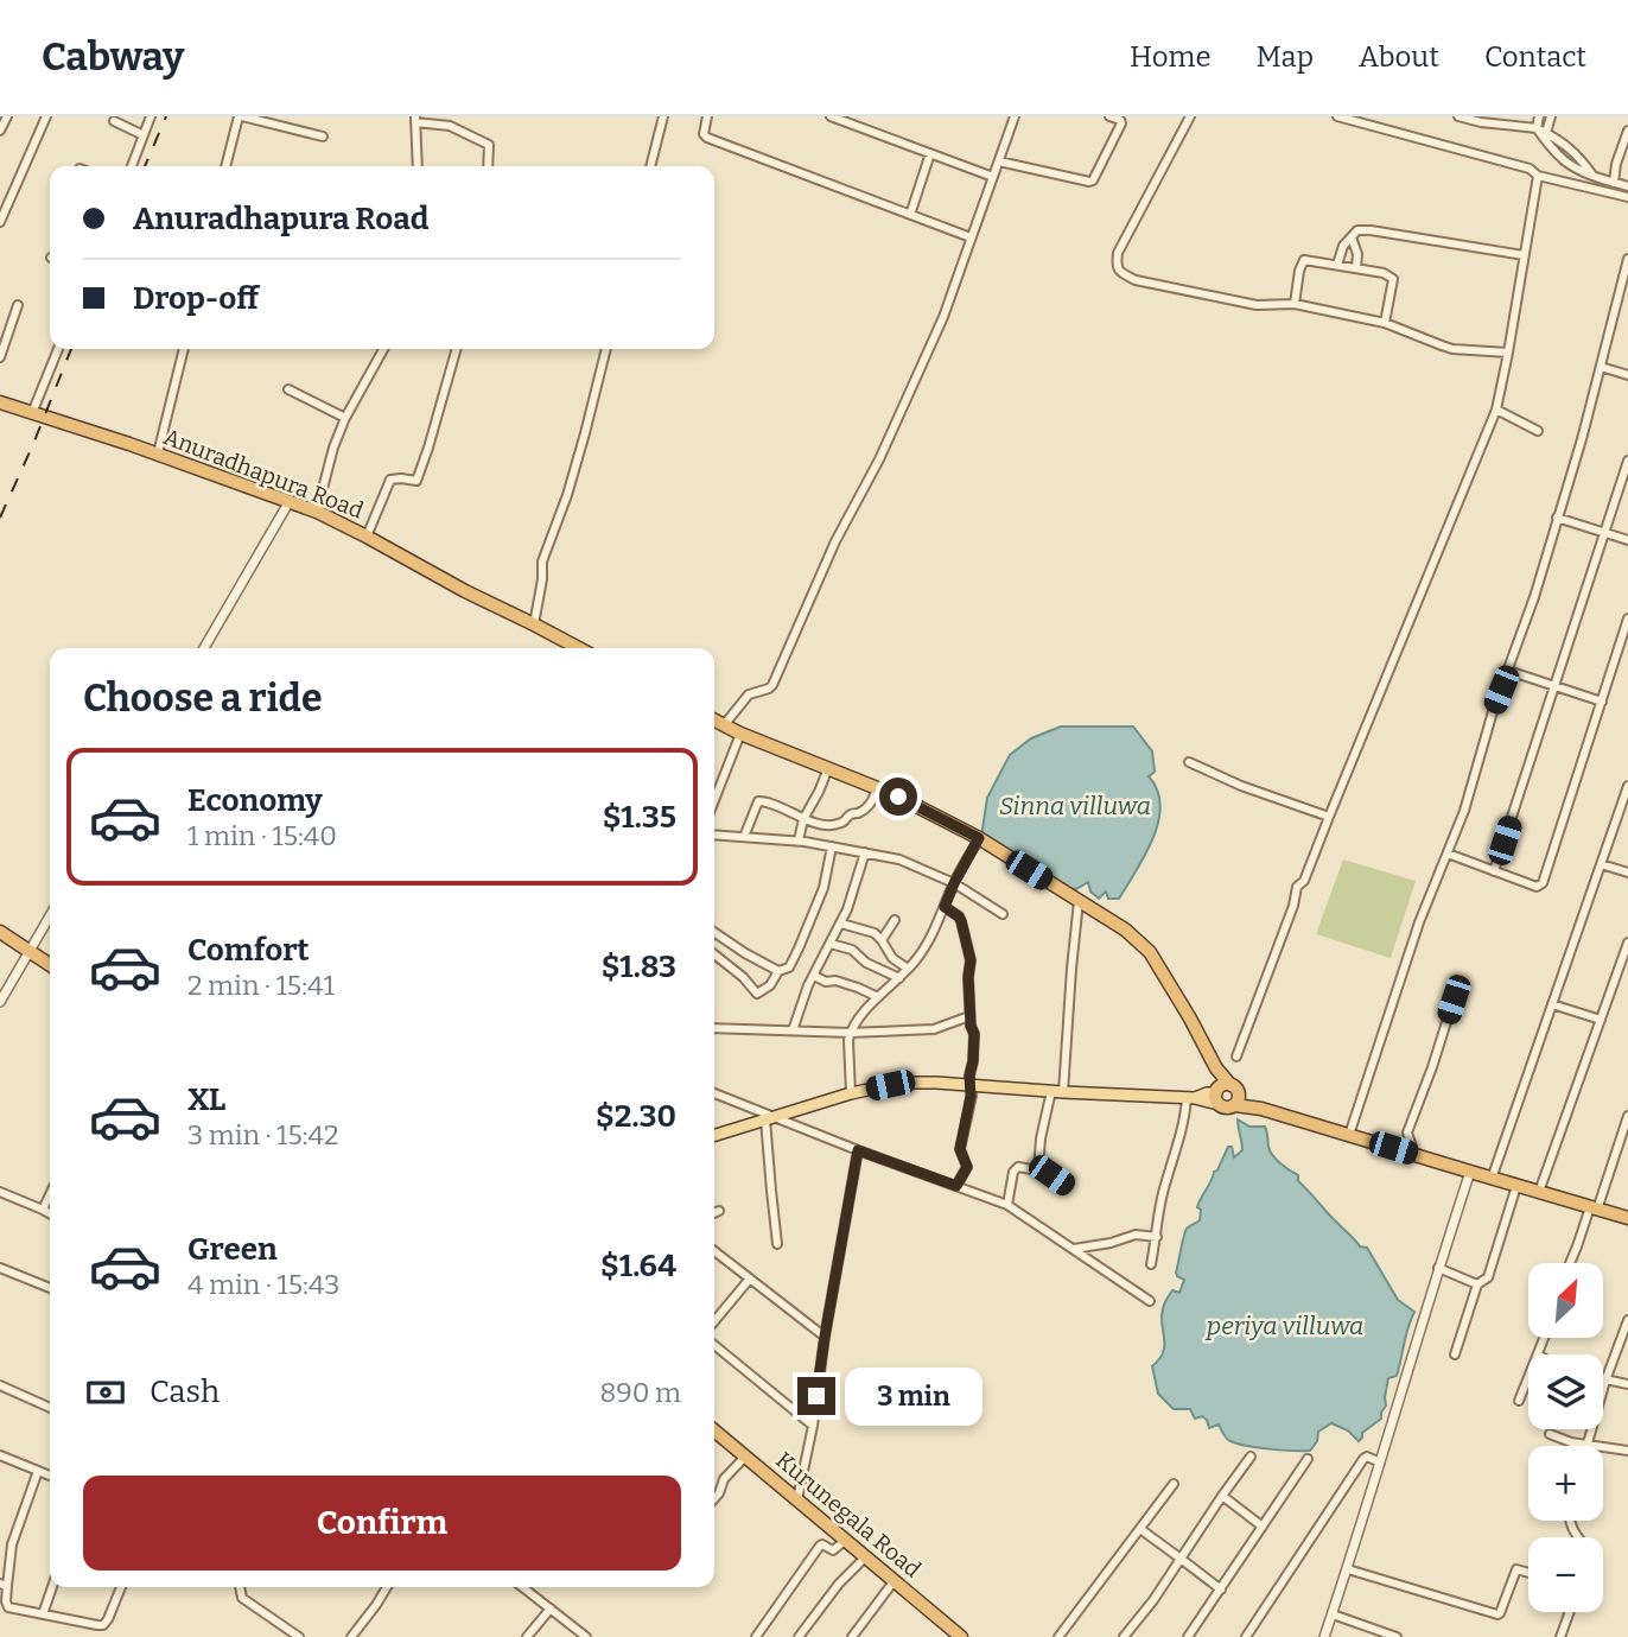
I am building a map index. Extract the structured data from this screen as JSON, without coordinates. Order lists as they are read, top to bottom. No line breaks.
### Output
{"streets":{"highway":["Anuradhapura Road","Kurunegala Road"]},"water":["Sinna villuwa","periya villuwa"],"north":"top right","page":{"header":"Cabway","nav":["Home","Map","About","Contact"],"banner":["Anuradhapura Road","Drop-off"],"heading":"Choose a ride","list":[{"name":"Economy","note":"1 min · 15:40","value":"$1.35"},{"name":"Comfort","note":"2 min · 15:41","value":"$1.83"},{"name":"XL","note":"3 min · 15:42","value":"$2.30"},{"name":"Green","note":"4 min · 15:43","value":"$1.64"}],"map_buttons":["+","−"],"pay":["Cash","890 m"],"bubble":"3 min","buttons":"Confirm"}}
